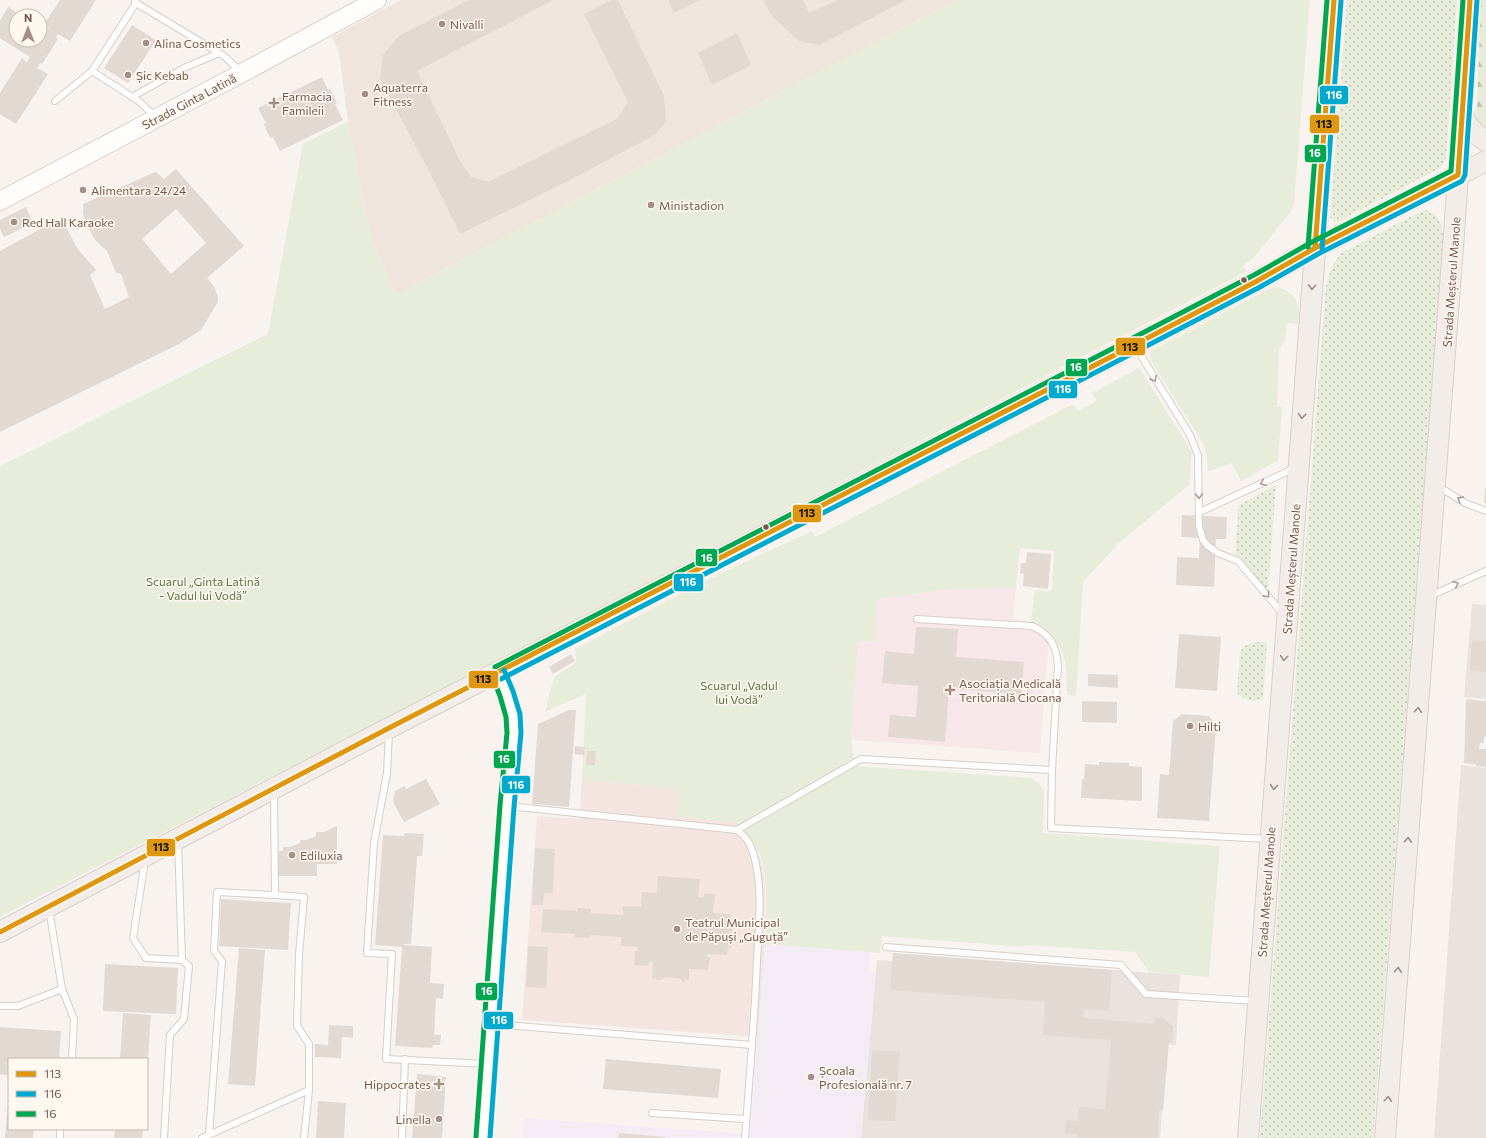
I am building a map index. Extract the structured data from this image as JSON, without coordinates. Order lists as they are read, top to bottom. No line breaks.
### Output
{"streets":{"main road":["Strada Ginta Latină","Strada Meșterul Manole"]},"parks":["Scuarul „Ginta Latină - Vadul lui Vodă”","Scuarul „Vadul lui Vodă”"],"places":{"other":["Nivalli","Alina Cosmetics","Șic Kebab","Aquaterra Fitness","Alimentara 24/24","Ministadion","Red Hall Karaoke","Hilti","Ediluxia","Teatrul Municipal de Păpuși „Guguță”","Școala Profesională nr. 7","Linella"],"health":["Farmacia Famileii","Asociația Medicală Teritorială Ciocana","Hippocrates"]},"lines":["transit line 113","transit line 116","transit line 16"],"legend":["113","116","16"],"north":"top"}
